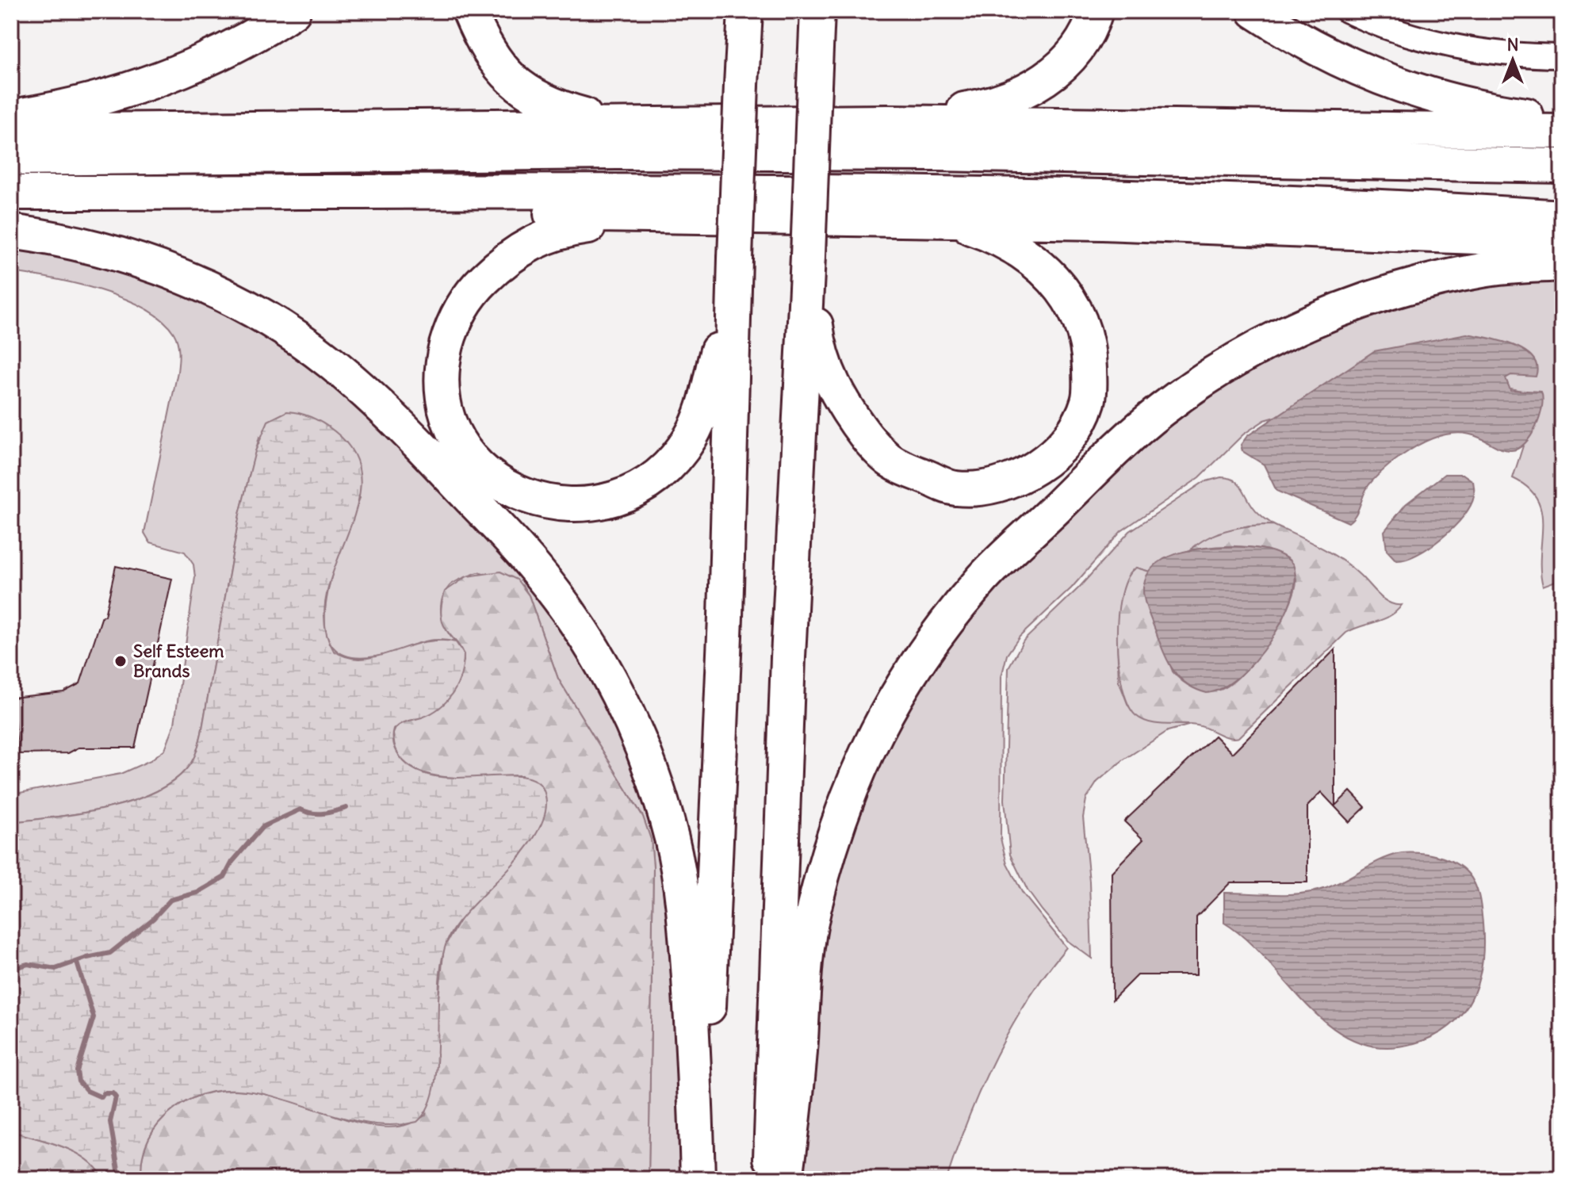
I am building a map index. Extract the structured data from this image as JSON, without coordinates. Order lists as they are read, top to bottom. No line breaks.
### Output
{"places":["Self Esteem Brands"],"north":"top"}
